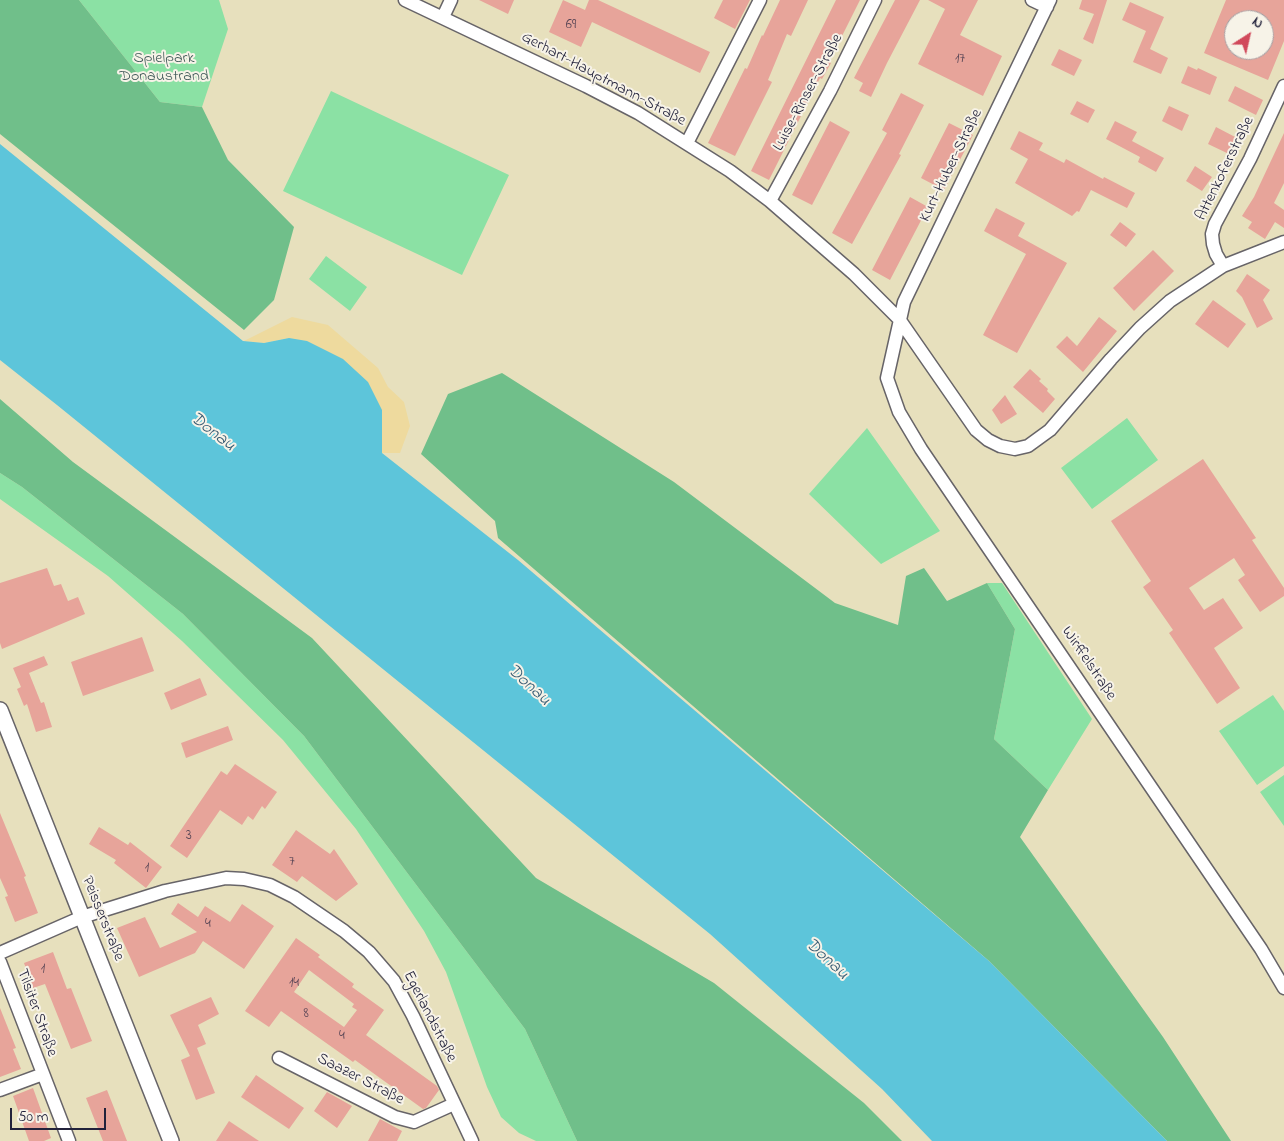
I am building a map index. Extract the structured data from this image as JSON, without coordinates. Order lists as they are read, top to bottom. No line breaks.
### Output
{"streets":{"street":["Gerhart-Hauptmann-Straße","Luise-Rinser-Straße","Kurt-Huber-Straße","Attenkoferstraße","Wirffelstraße","Peisserstraße","Tilsiter Straße","Egerlandstraße","Saazer Straße"]},"crossings":[["Gerhart-Hauptmann-Straße","Luise-Rinser-Straße"],["Gerhart-Hauptmann-Straße","Kurt-Huber-Straße"],["Gerhart-Hauptmann-Straße","Attenkoferstraße"],["Kurt-Huber-Straße","Wirffelstraße"],["Peisserstraße","Egerlandstraße"],["Egerlandstraße","Saazer Straße"]],"water":["Donau"],"parks":["Spielpark Donaustrand"],"house_numbers":["69","17","3","7","1","4","1","14","8","4"],"scale_bar":"50 m","north":"top right"}
